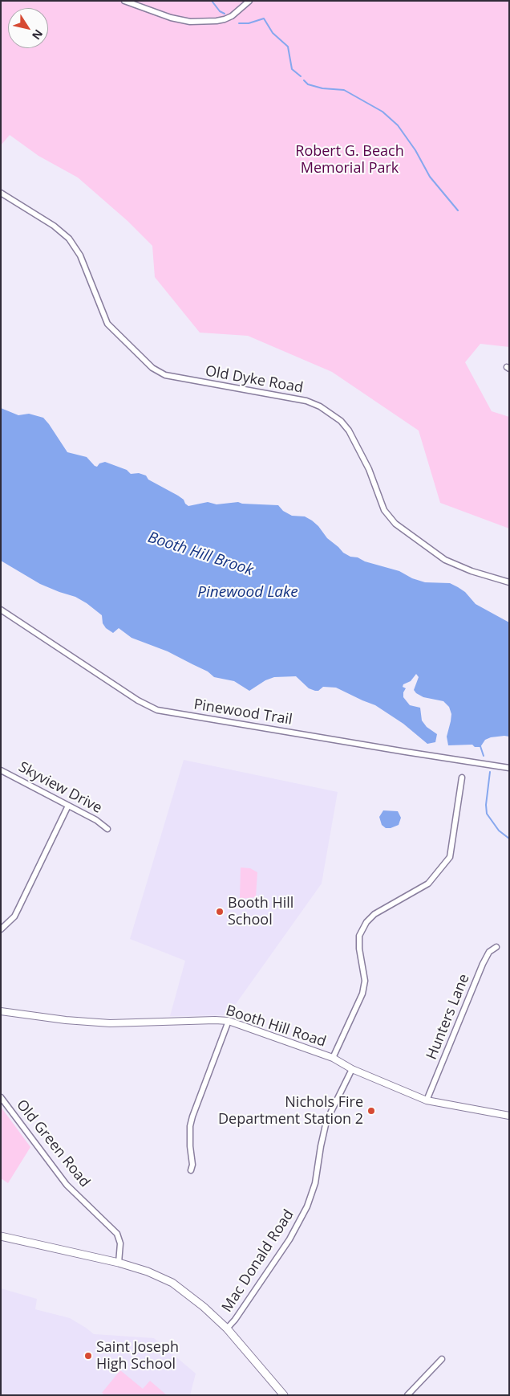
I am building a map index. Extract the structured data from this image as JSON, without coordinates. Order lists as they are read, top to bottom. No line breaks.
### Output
{"streets":{"street":["Old Dyke Road","Pinewood Trail","Skyview Drive","Hunters Lane","Booth Hill Road","Old Green Road","Mac Donald Road"]},"crossings":[["Hunters Lane","Booth Hill Road"],["Booth Hill Road","Mac Donald Road"]],"water":["Booth Hill Brook","Pinewood Lake"],"parks":["Robert G. Beach Memorial Park"],"places":["Booth Hill School","Nichols Fire Department Station 2","Saint Joseph High School"],"north":"bottom right"}
